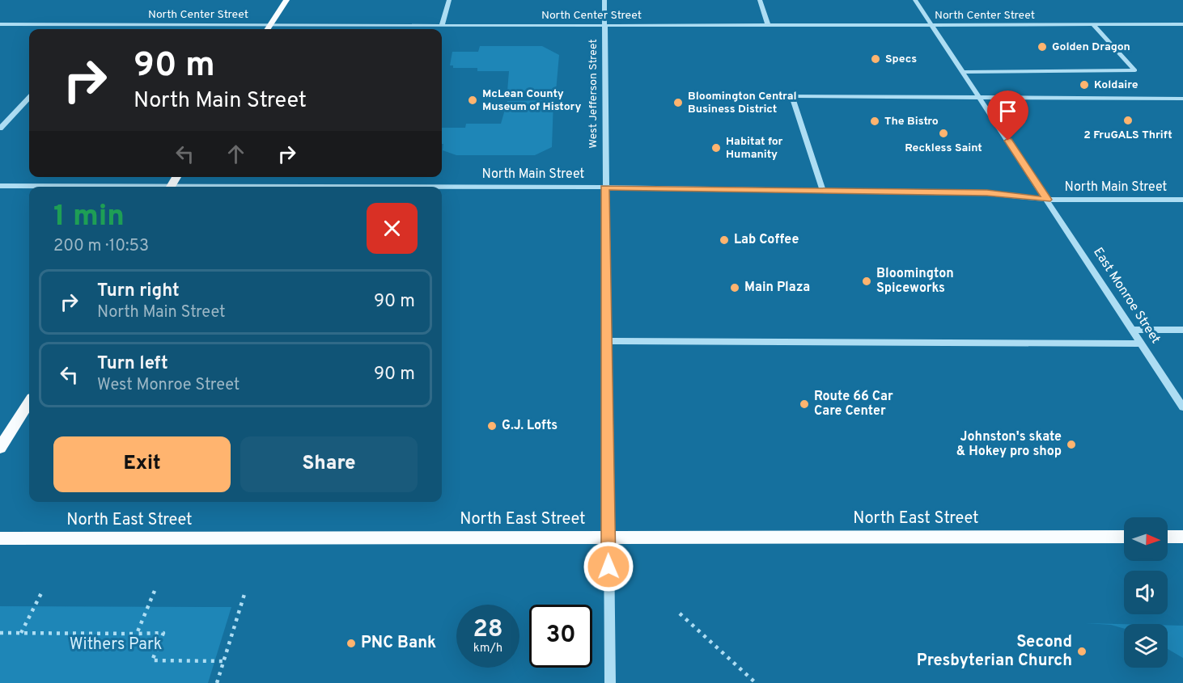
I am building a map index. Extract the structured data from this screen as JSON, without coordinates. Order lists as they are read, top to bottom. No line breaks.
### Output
{"streets":{"main road":["North East Street"],"street":["North Center Street","West Jefferson Street","North Main Street","East Monroe Street"]},"crossings":[["North Center Street","West Jefferson Street"],["North Center Street","East Monroe Street"],["West Jefferson Street","North Main Street"],["West Jefferson Street","North East Street"],["North Main Street","East Monroe Street"]],"parks":["Withers Park"],"places":["Golden Dragon","Specs","Koldaire","McLean County Museum of History","Bloomington Central Business District","2 FruGALS Thrift","The Bistro","Reckless Saint","Habitat for Humanity","Lab Coffee","Bloomington Spiceworks","Main Plaza","Route 66 Car Care Center","G.J. Lofts","Johnston's skate & Hokey pro shop","PNC Bank","Second Presbyterian Church"],"north":"right","page":{"turn":["90 m","North Main Street"],"heading":["1 min","200 m · 10:53"],"list":[{"name":"Turn right","note":"North Main Street","value":"90 m"},{"name":"Turn left","note":"West Monroe Street","value":"90 m"}],"buttons":["Exit","Share"],"speed":"28 km/h","limit":"30"}}
